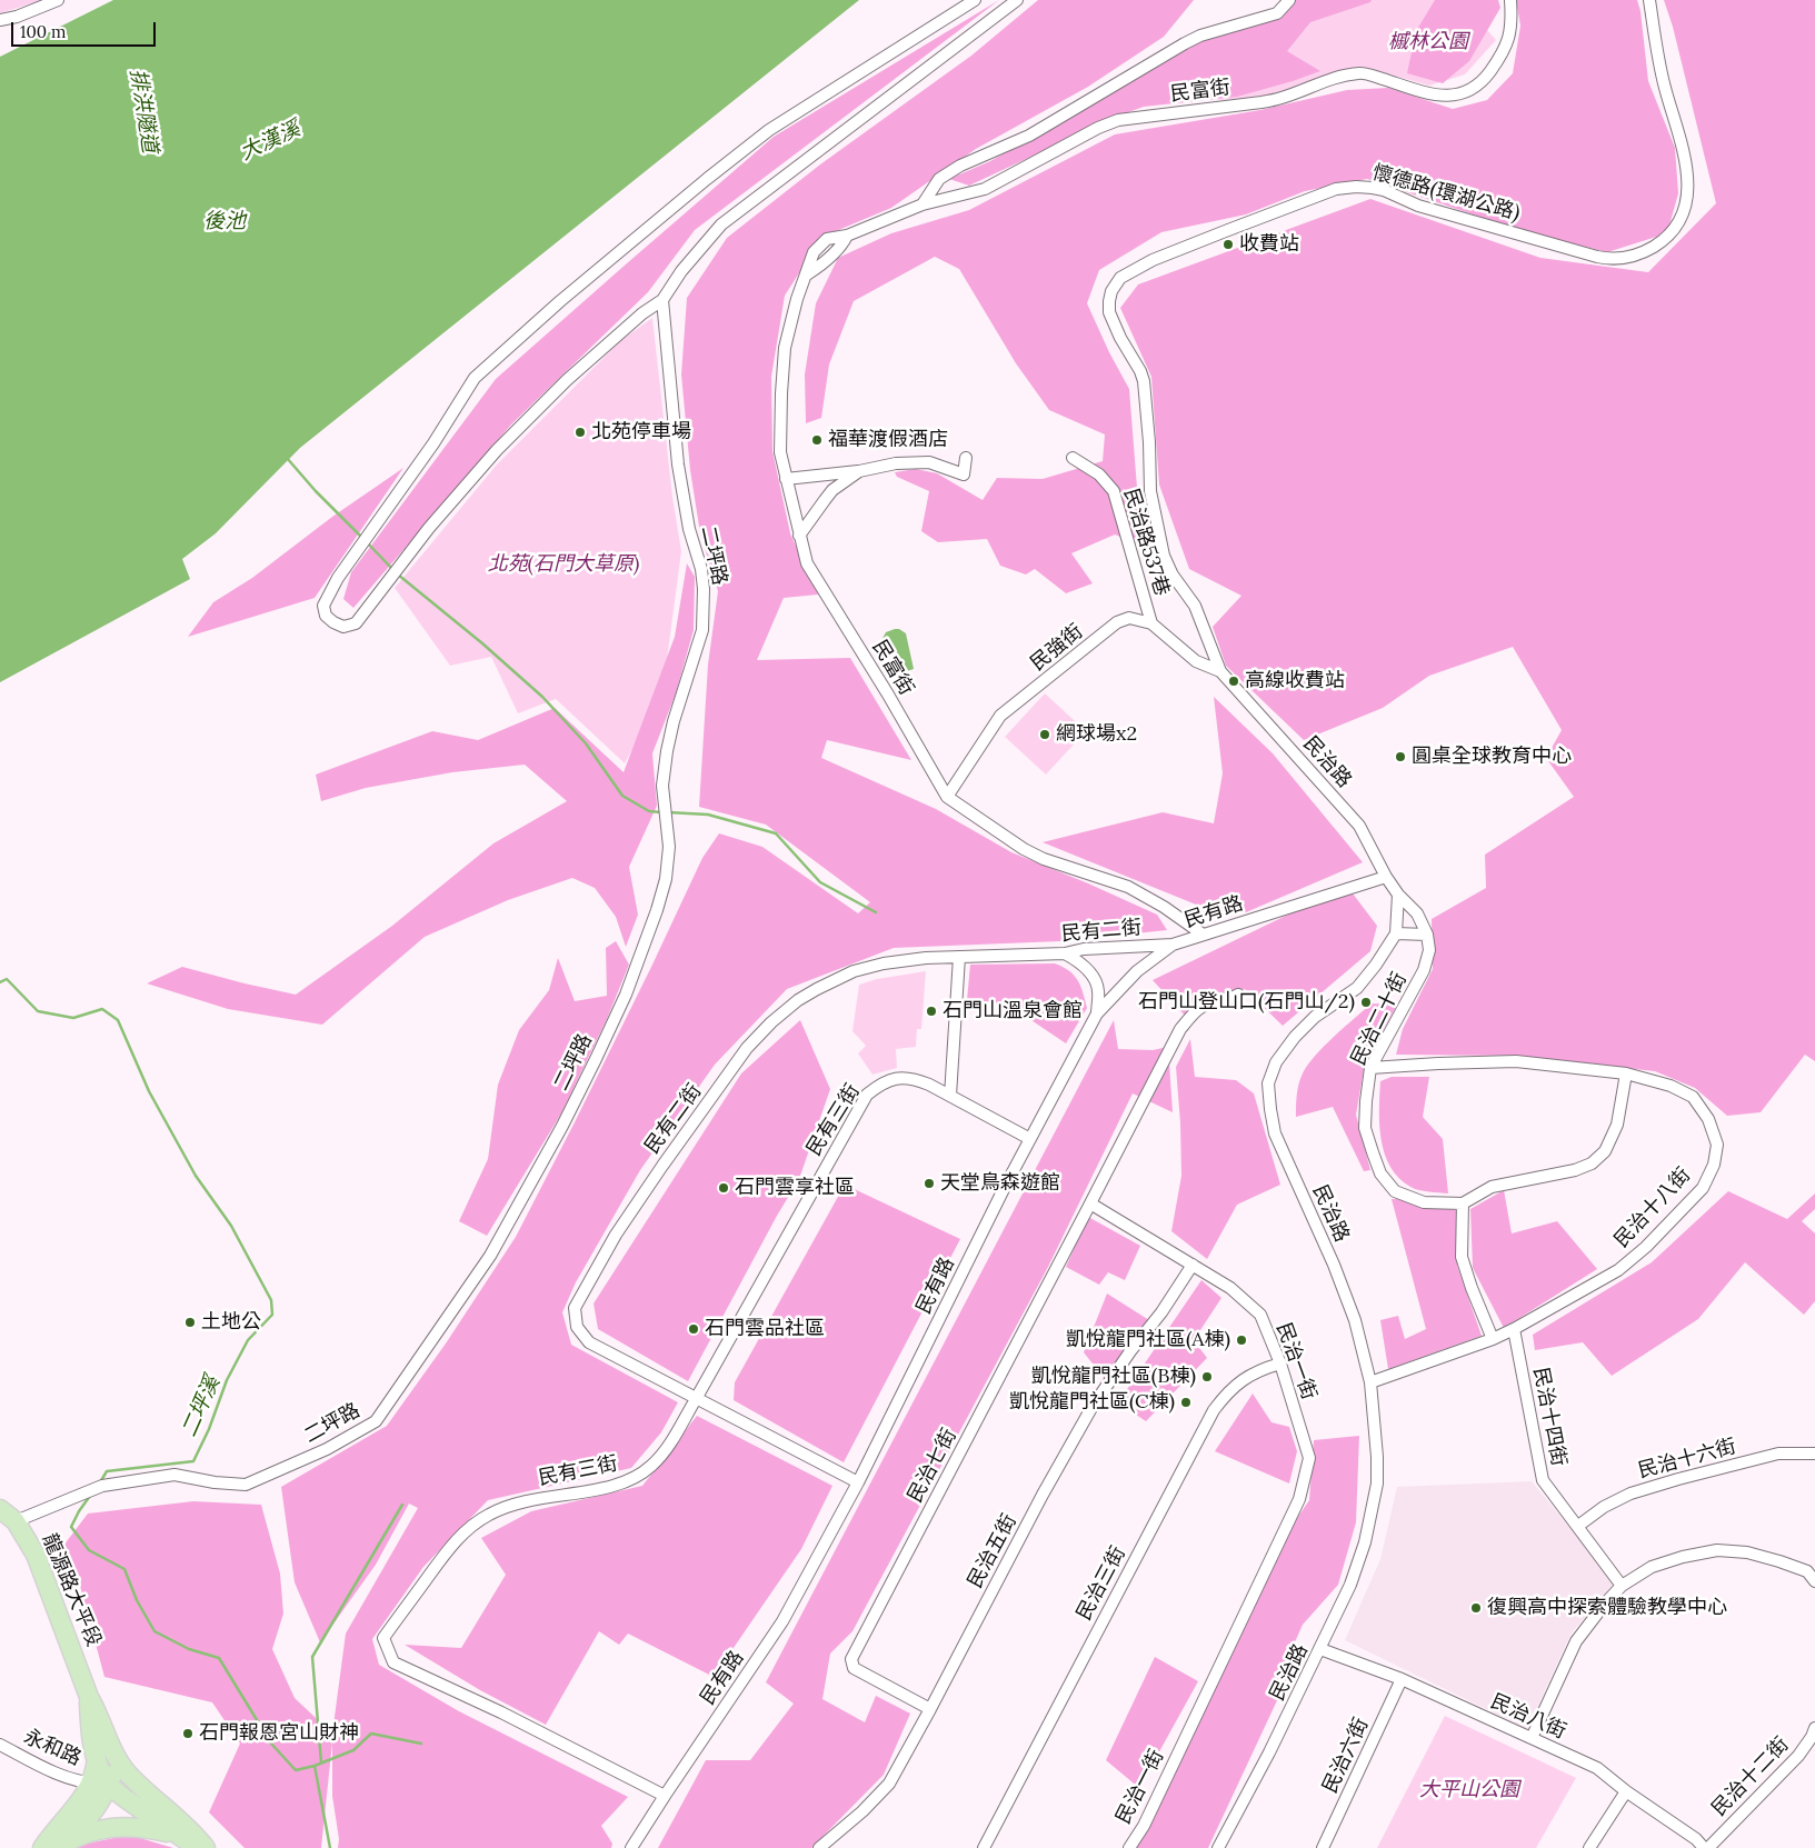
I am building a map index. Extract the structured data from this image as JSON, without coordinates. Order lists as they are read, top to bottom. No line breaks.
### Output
{"streets":{"main road":["龍源路大平段"],"street":["民富街","懷德路(環湖公路)","民治路537巷","二坪路","民強街","民治路","民有路","民有二街","民治二十街","民有三街","民治十八街","民治一街","民治十四街","民治十六街","民治七街","民治五街","民治三街","民治八街","永和路","民治六街","民治十二街"]},"crossings":[["民富街","民強街"],["民富街","民有路"],["懷德路(環湖公路)","民治路"],["民治路537巷","民強街"],["二坪路","龍源路大平段"],["民治路","民有路"],["民治路","民治十八街"],["民治路","民治八街"],["民有路","民有二街"],["民有路","民有三街"],["民有二街","民有三街"],["民治二十街","民治十八街"],["民治十八街","民治十四街"],["民治一街","民治七街"],["民治一街","民治五街"],["民治一街","民治三街"],["民治十四街","民治十六街"],["民治七街","民治五街"],["龍源路大平段","永和路"],["民治八街","民治六街"],["民治八街","民治十二街"]],"water":["排洪隧道","大漢溪","後池","二坪溪"],"parks":["槭林公園","北苑(石門大草原)","大平山公園"],"places":["收費站","北苑停車場","福華渡假酒店","高線收費站","網球場x2","圓桌全球教育中心","石門山登山口(石門山/2)","石門山溫泉會館","天堂鳥森遊館","石門雲享社區","土地公","石門雲品社區","凱悅龍門社區(A棟)","凱悅龍門社區(B棟)","凱悅龍門社區(C棟)","復興高中探索體驗教學中心","石門報恩宮山財神"],"scale_bar":"100 m"}
